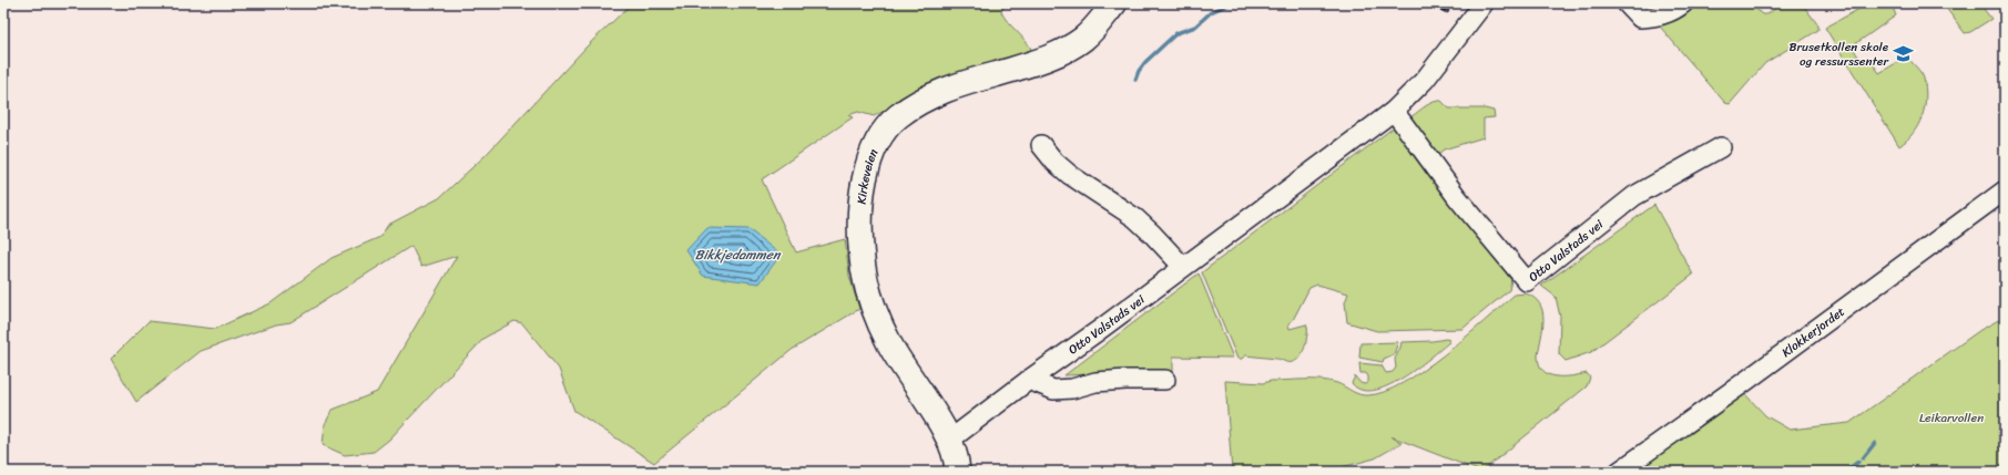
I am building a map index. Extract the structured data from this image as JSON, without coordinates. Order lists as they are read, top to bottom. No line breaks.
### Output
{"streets":{"main road":["Kirkeveien"],"street":["Otto Valstads vei","Klokkerjordet"]},"crossings":[["Kirkeveien","Otto Valstads vei"]],"water":["Bikkjedammen"],"parks":["Leikarvollen"],"places":{"school or university":["Brusetkollen skole og ressurssenter"]}}
